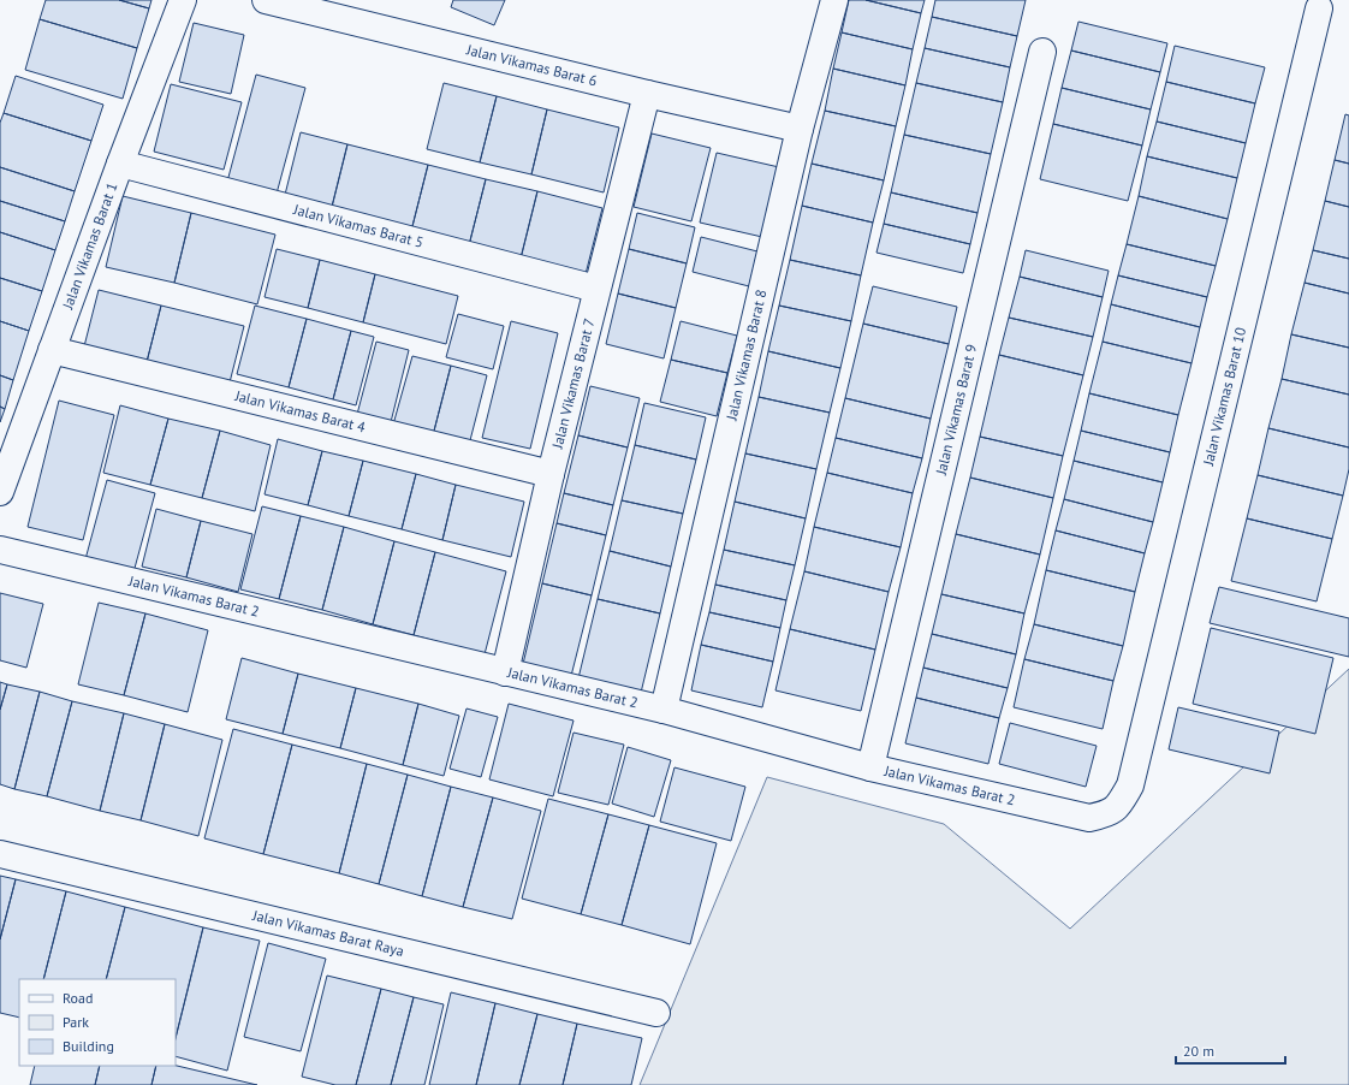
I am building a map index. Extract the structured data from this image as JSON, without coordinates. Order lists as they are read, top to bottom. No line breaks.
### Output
{"streets":{"street":["Jalan Vikamas Barat 6","Jalan Vikamas Barat 5","Jalan Vikamas Barat 1","Jalan Vikamas Barat 8","Jalan Vikamas Barat 7","Jalan Vikamas Barat 10","Jalan Vikamas Barat 9","Jalan Vikamas Barat 4","Jalan Vikamas Barat 2","Jalan Vikamas Barat Raya"]},"crossings":[["Jalan Vikamas Barat 6","Jalan Vikamas Barat 8"],["Jalan Vikamas Barat 6","Jalan Vikamas Barat 7"],["Jalan Vikamas Barat 5","Jalan Vikamas Barat 1"],["Jalan Vikamas Barat 5","Jalan Vikamas Barat 7"],["Jalan Vikamas Barat 1","Jalan Vikamas Barat 4"],["Jalan Vikamas Barat 8","Jalan Vikamas Barat 2"],["Jalan Vikamas Barat 7","Jalan Vikamas Barat 4"],["Jalan Vikamas Barat 7","Jalan Vikamas Barat 2"],["Jalan Vikamas Barat 10","Jalan Vikamas Barat 2"],["Jalan Vikamas Barat 9","Jalan Vikamas Barat 2"]],"legend":["Road","Park","Building"],"scale_bar":"20 m"}
